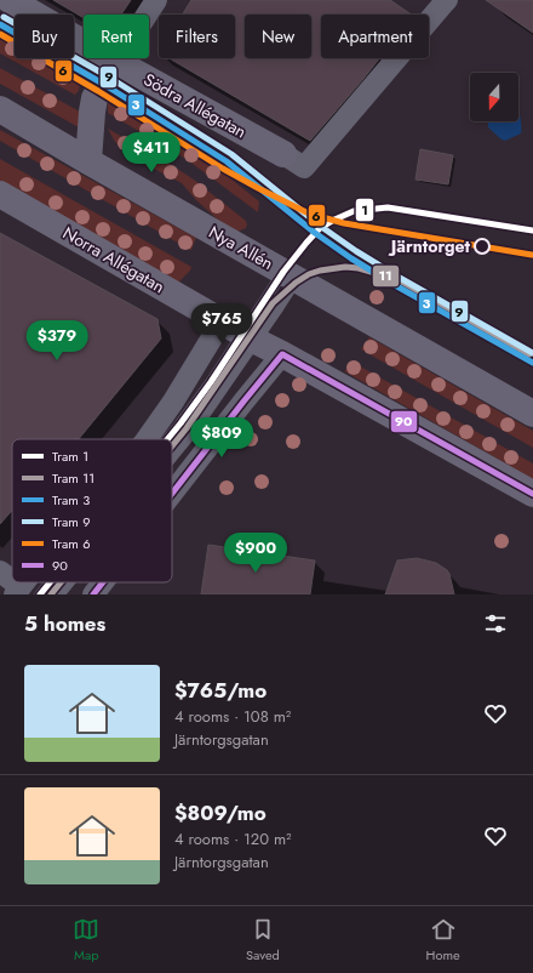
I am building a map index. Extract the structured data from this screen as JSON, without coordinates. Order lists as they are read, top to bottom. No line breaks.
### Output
{"streets":{"main road":["Södra Allégatan","Nya Allén","Norra Allégatan"]},"places":["Järntorget"],"lines":["tram line 9","tram line 3","tram line 6","tram line 1","tram line 11","transit line 90"],"legend":["Tram 1","Tram 11","Tram 3","Tram 9","Tram 6","90"],"north":"bottom","page":{"chip":["Buy","Rent","Filters","New","Apartment"],"price":["$411","$765","$379","$809","$900"],"heading":"5 homes","list":[{"name":"$765/mo","note":"4 rooms · 108 m² · Järntorgsgatan"},{"name":"$809/mo","note":"4 rooms · 120 m² · Järntorgsgatan"}],"tabs":["Map","Saved","Home"]}}
